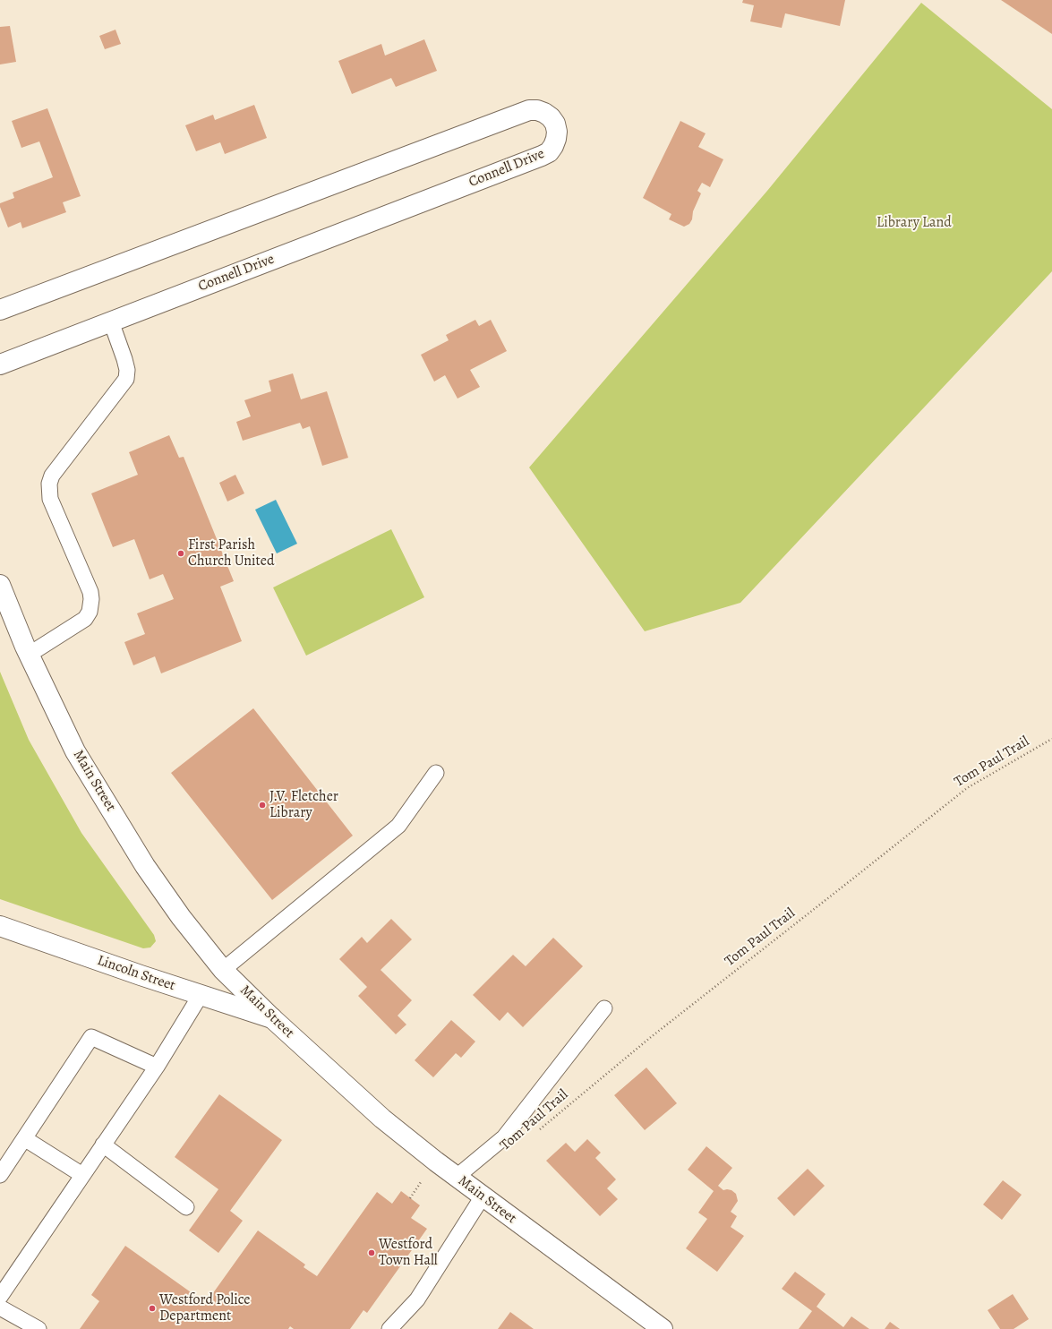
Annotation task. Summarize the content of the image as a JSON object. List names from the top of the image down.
{
  "streets": {
    "street": ["Connell Drive", "Main Street", "Lincoln Street"],
    "path": ["Tom Paul Trail"]
  },
  "crossings": [
    ["Main Street", "Lincoln Street"]
  ],
  "parks": ["Library Land"],
  "places": [
    "First Parish Church United",
    "J.V. Fletcher Library",
    "Westford Town Hall",
    "Westford Police Department"
  ]
}
